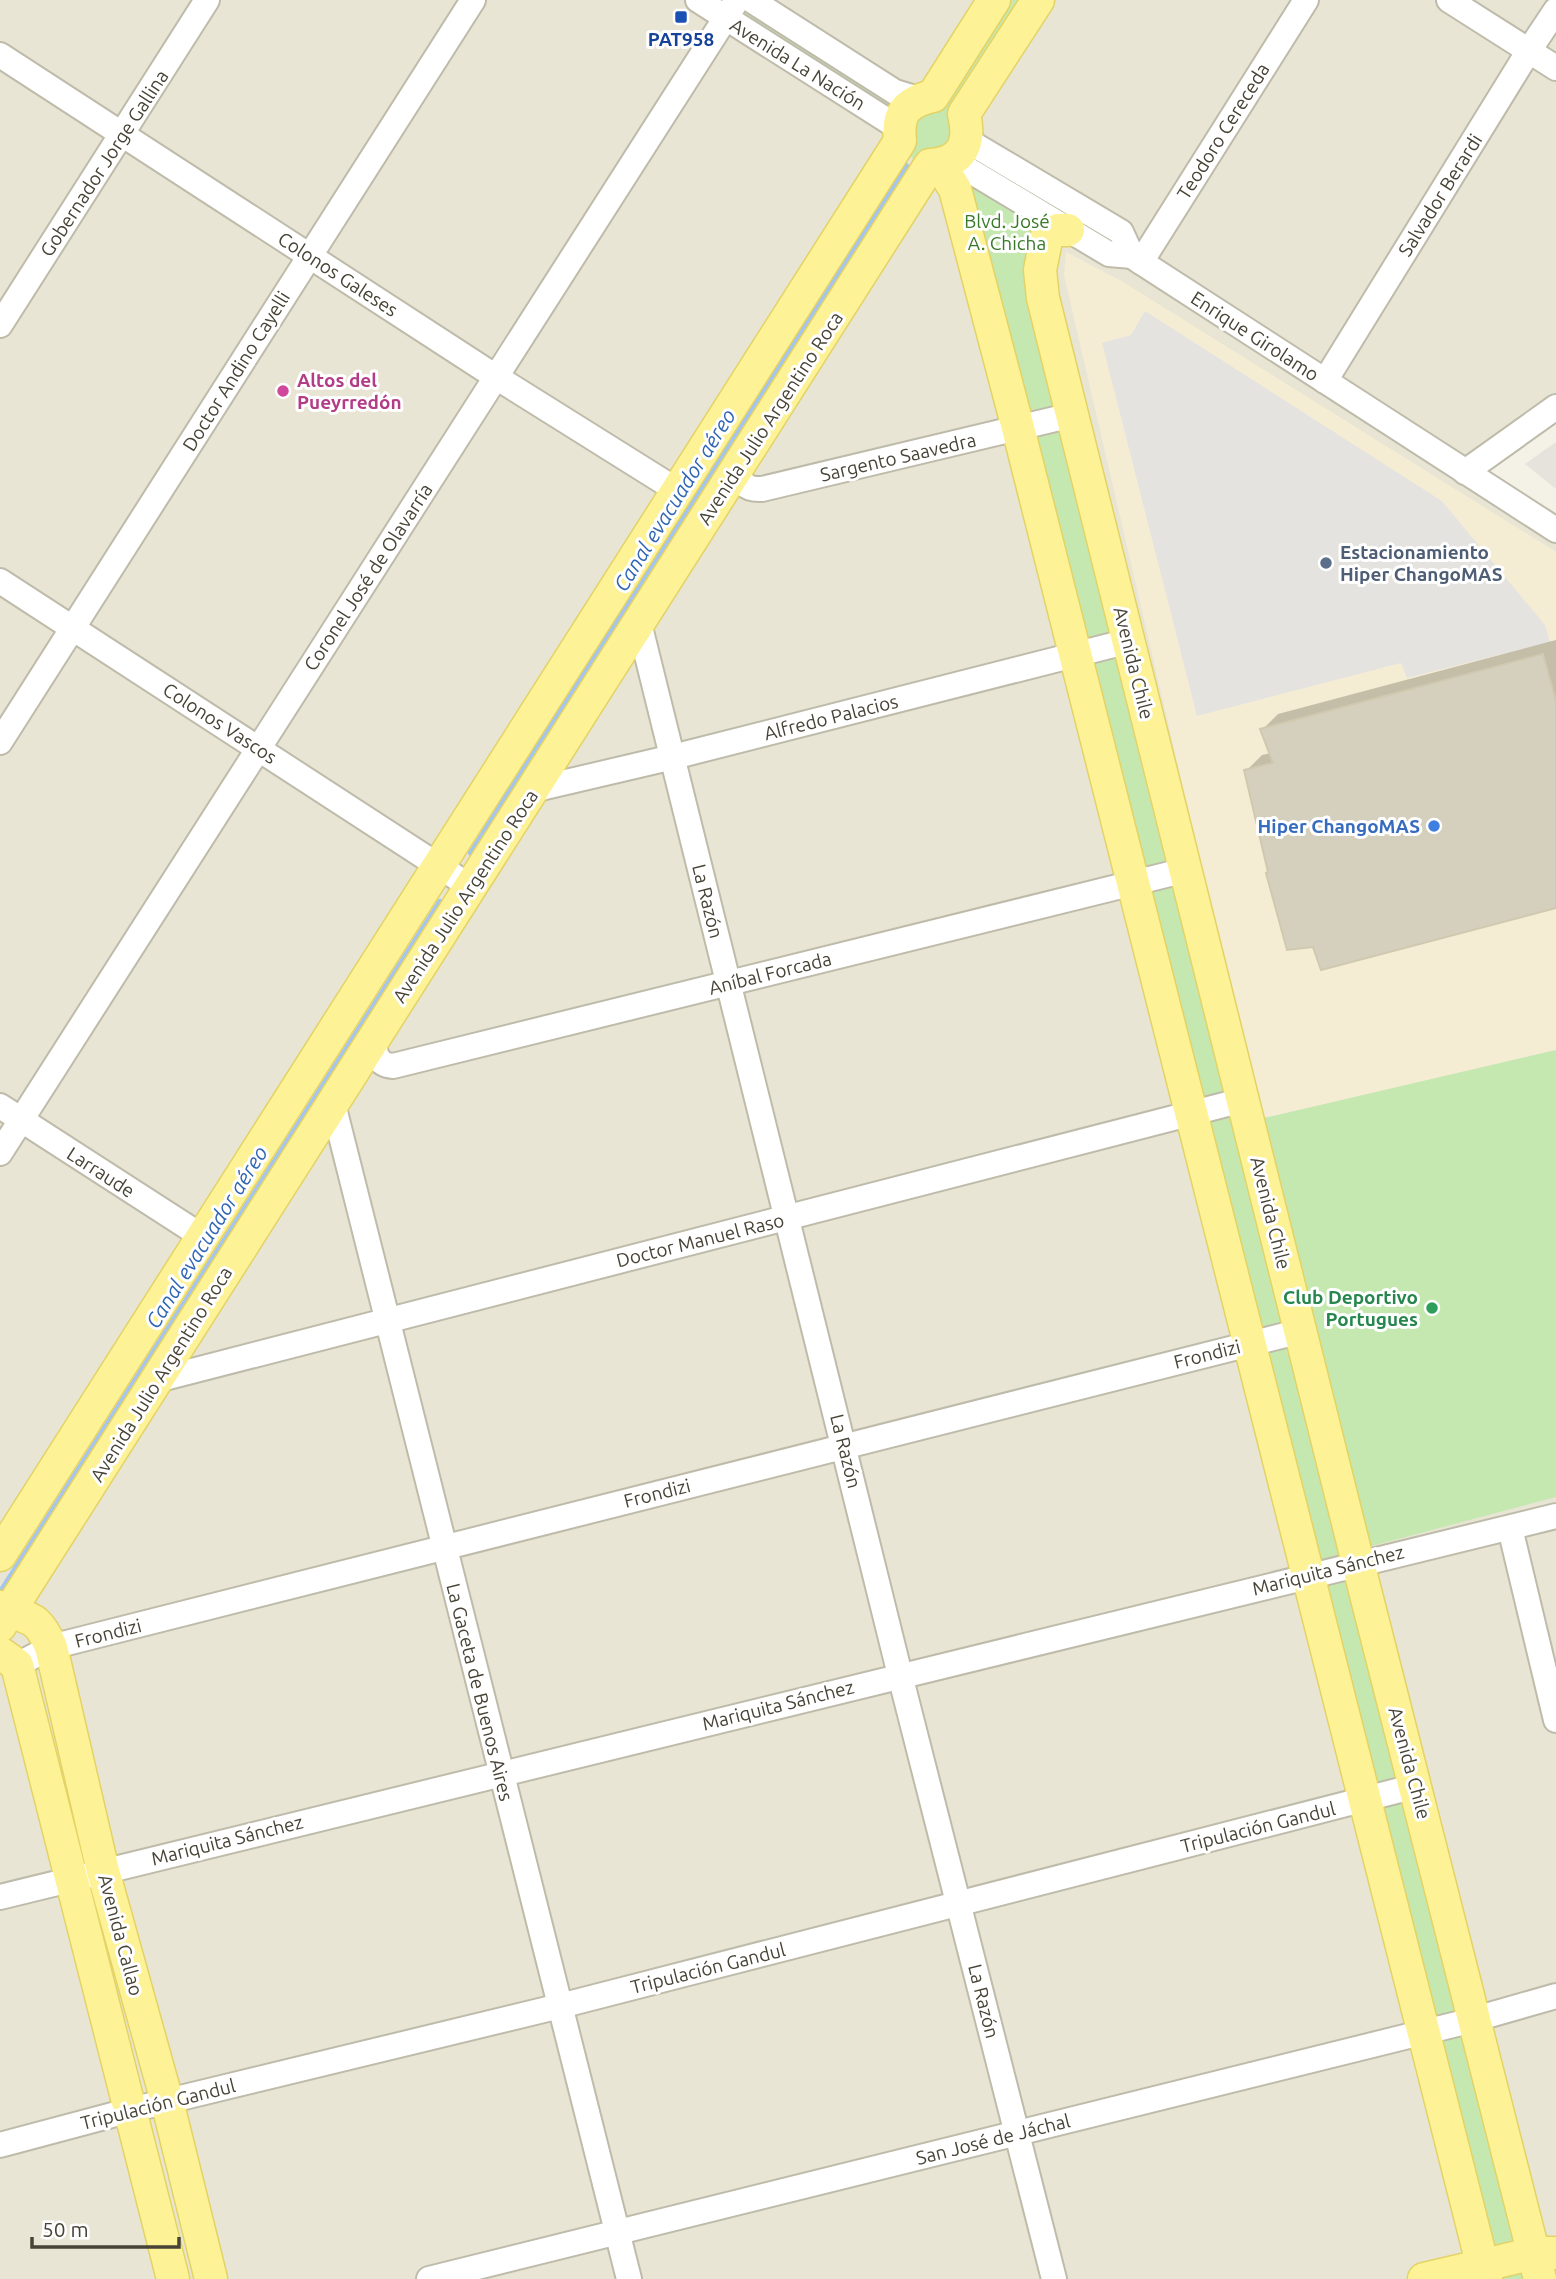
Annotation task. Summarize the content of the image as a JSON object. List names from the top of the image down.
{
  "streets": {
    "main road": ["Avenida Julio Argentino Roca", "Avenida Chile", "Avenida Callao"],
    "street": [
      "Avenida La Nación",
      "Teodoro Cereceda",
      "Gobernador Jorge Gallina",
      "Salvador Berardi",
      "Colonos Galeses",
      "Enrique Girolamo",
      "Doctor Andino Cayelli",
      "Sargento Saavedra",
      "Coronel José de Olavarría",
      "Alfredo Palacios",
      "Colonos Vascos",
      "La Razón",
      "Aníbal Forcada",
      "Larraude",
      "Doctor Manuel Raso",
      "Frondizi",
      "Mariquita Sánchez",
      "La Gaceta de Buenos Aires",
      "Tripulación Gandul",
      "San José de Jáchal"
    ]
  },
  "crossings": [
    ["Avenida La Nación", "Enrique Girolamo"],
    ["Avenida La Nación", "Avenida Julio Argentino Roca"],
    ["Avenida La Nación", "Coronel José de Olavarría"],
    ["Teodoro Cereceda", "Enrique Girolamo"],
    ["Gobernador Jorge Gallina", "Colonos Galeses"],
    ["Salvador Berardi", "Enrique Girolamo"],
    ["Colonos Galeses", "Doctor Andino Cayelli"],
    ["Colonos Galeses", "Avenida Julio Argentino Roca"],
    ["Colonos Galeses", "Coronel José de Olavarría"],
    ["Enrique Girolamo", "Avenida Julio Argentino Roca"],
    ["Doctor Andino Cayelli", "Colonos Vascos"],
    ["Avenida Julio Argentino Roca", "Sargento Saavedra"],
    ["Avenida Julio Argentino Roca", "Alfredo Palacios"],
    ["Avenida Julio Argentino Roca", "Colonos Vascos"],
    ["Avenida Julio Argentino Roca", "La Razón"],
    ["Avenida Julio Argentino Roca", "Aníbal Forcada"],
    ["Avenida Julio Argentino Roca", "Larraude"],
    ["Avenida Julio Argentino Roca", "Doctor Manuel Raso"],
    ["Avenida Julio Argentino Roca", "La Gaceta de Buenos Aires"],
    ["Avenida Julio Argentino Roca", "Avenida Callao"],
    ["Sargento Saavedra", "Avenida Chile"],
    ["Coronel José de Olavarría", "Colonos Vascos"],
    ["Coronel José de Olavarría", "Larraude"],
    ["Avenida Chile", "Alfredo Palacios"],
    ["Avenida Chile", "Aníbal Forcada"],
    ["Avenida Chile", "Doctor Manuel Raso"],
    ["Avenida Chile", "Frondizi"],
    ["Avenida Chile", "Mariquita Sánchez"],
    ["Avenida Chile", "Tripulación Gandul"],
    ["Avenida Chile", "San José de Jáchal"],
    ["Alfredo Palacios", "La Razón"],
    ["La Razón", "Aníbal Forcada"],
    ["La Razón", "Doctor Manuel Raso"],
    ["La Razón", "Frondizi"],
    ["La Razón", "Mariquita Sánchez"],
    ["La Razón", "Tripulación Gandul"],
    ["La Razón", "San José de Jáchal"],
    ["Doctor Manuel Raso", "La Gaceta de Buenos Aires"],
    ["Frondizi", "La Gaceta de Buenos Aires"],
    ["Frondizi", "Avenida Callao"],
    ["Mariquita Sánchez", "La Gaceta de Buenos Aires"],
    ["Mariquita Sánchez", "Avenida Callao"],
    ["La Gaceta de Buenos Aires", "Tripulación Gandul"],
    ["La Gaceta de Buenos Aires", "San José de Jáchal"],
    ["Tripulación Gandul", "Avenida Callao"]
  ],
  "water": ["Canal evacuador aéreo"],
  "parks": ["Blvd. José A. Chicha"],
  "places": {
    "transit": ["PAT958"],
    "other": [
      "Altos del Pueyrredón",
      "Estacionamiento Hiper ChangoMAS",
      "Hiper ChangoMAS",
      "Club Deportivo Portugues"
    ]
  },
  "scale_bar": "50 m"
}
